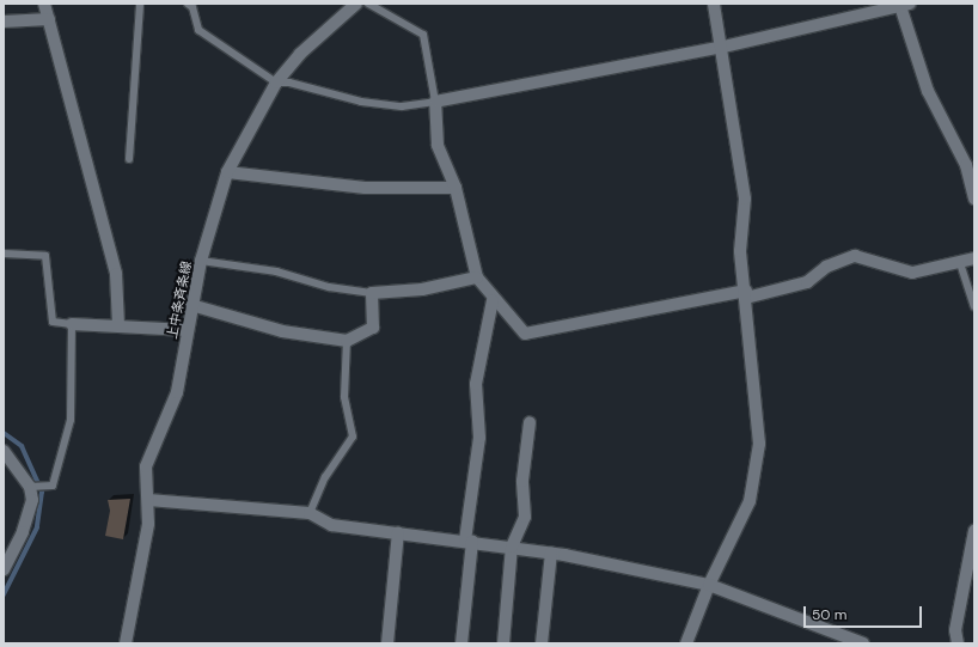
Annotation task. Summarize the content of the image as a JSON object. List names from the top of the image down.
{
  "streets": {
    "street": ["上中条斉条線"]
  },
  "scale_bar": "50 m"
}
